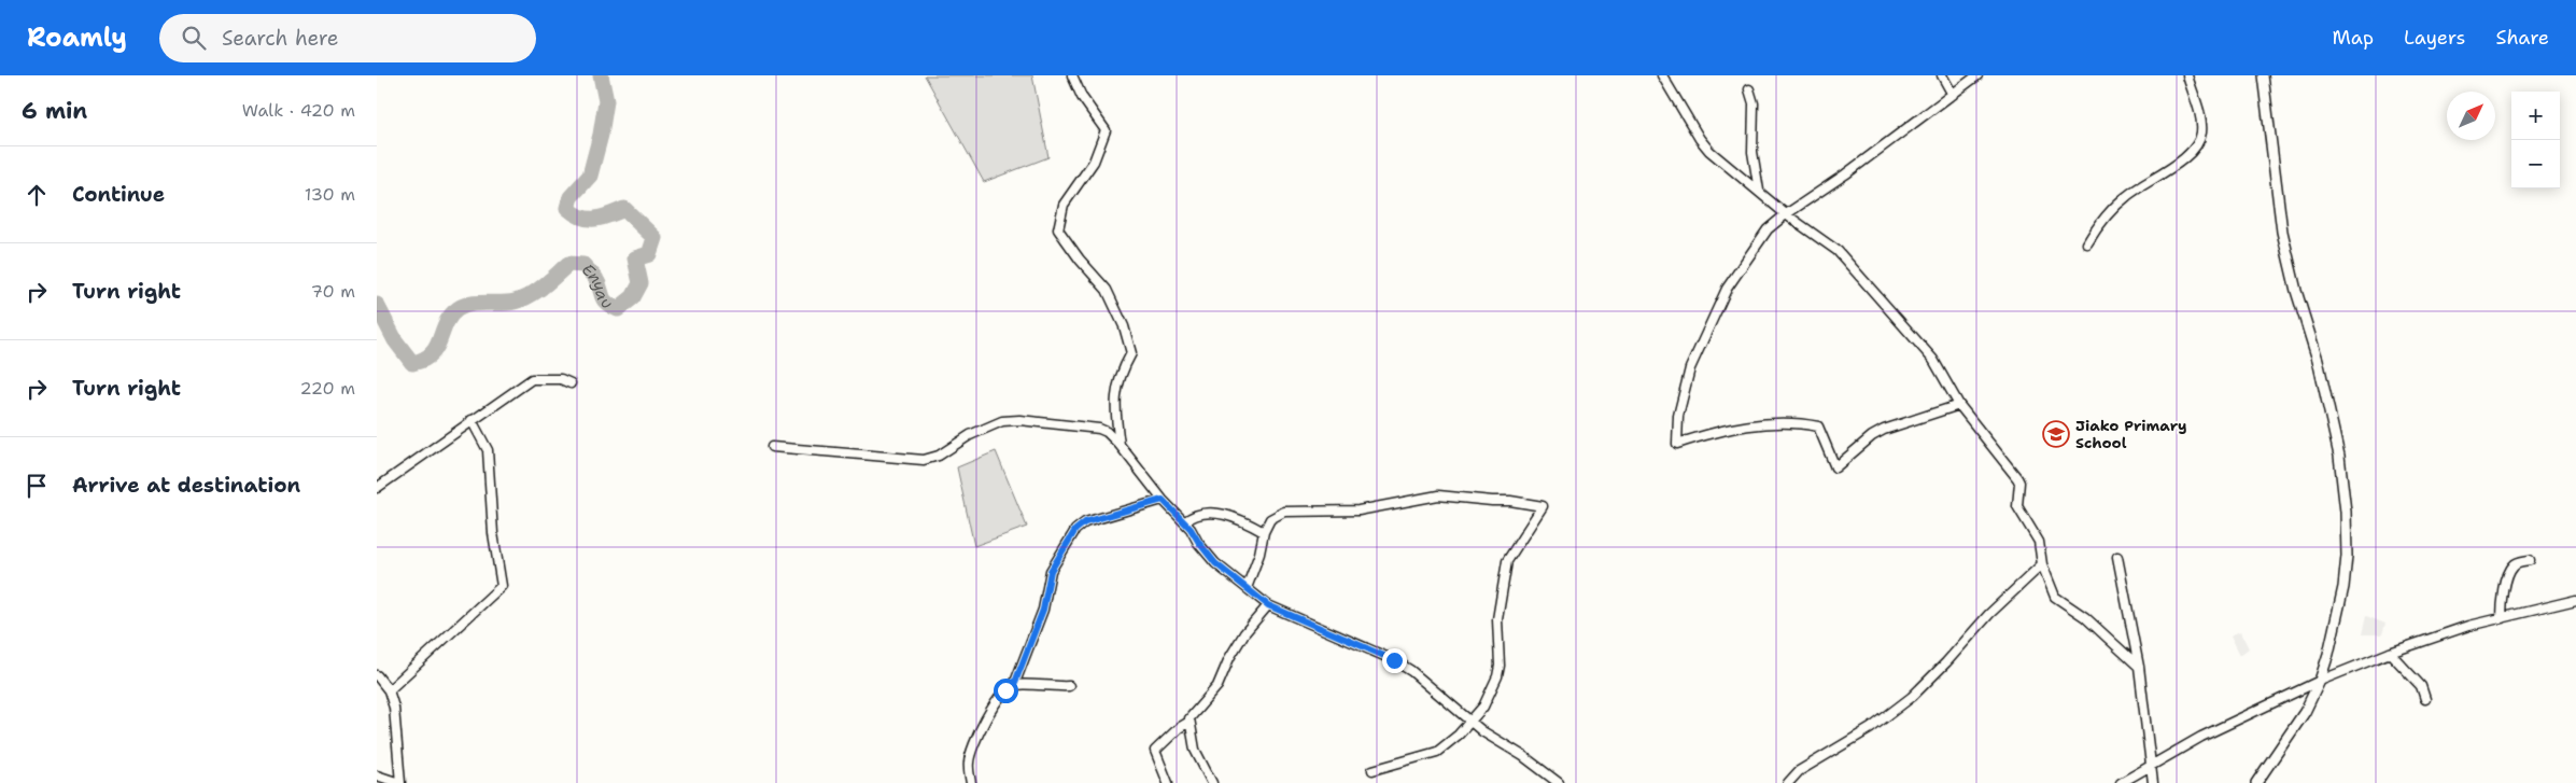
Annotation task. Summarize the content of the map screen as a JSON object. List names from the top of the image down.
{
  "water": ["Enyau"],
  "places": {
    "school or university": ["Jiako Primary School"]
  },
  "north": "top right",
  "page": {
    "header": "Roamly",
    "search": "Search here",
    "nav": ["Map", "Layers", "Share"],
    "heading": ["6 min", "Walk · 420 m"],
    "map_buttons": ["+", "−"],
    "list": [
      ["Continue", "130 m"],
      ["Turn right", "70 m"],
      ["Turn right", "220 m"],
      "Arrive at destination"
    ]
  }
}
